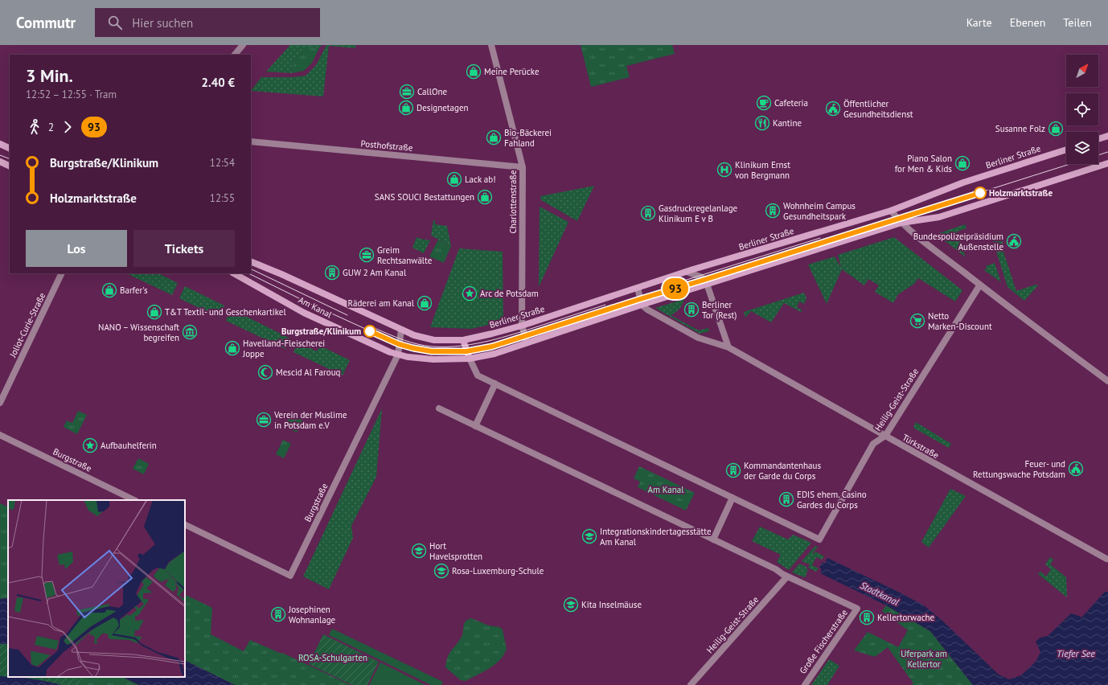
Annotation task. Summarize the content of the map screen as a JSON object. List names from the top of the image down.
{
  "streets": {
    "street": [
      "Posthofstraße",
      "Berliner Straße",
      "Charlottenstraße",
      "Am Kanal",
      "Joliot-Curie-Straße",
      "Heilig-Geist-Straße",
      "Türkstraße",
      "Burgstraße",
      "Große Fischerstraße"
    ]
  },
  "crossings": [
    ["Posthofstraße", "Charlottenstraße"],
    ["Berliner Straße", "Charlottenstraße"],
    ["Berliner Straße", "Am Kanal"],
    ["Am Kanal", "Burgstraße"],
    ["Heilig-Geist-Straße", "Türkstraße"],
    ["Heilig-Geist-Straße", "Große Fischerstraße"]
  ],
  "water": ["Stadtkanal", "Tiefer See"],
  "parks": ["Am Kanal", "Uferpark am Kellertor", "ROSA-Schulgarten"],
  "places": {
    "shop": [
      "Meine Perücke",
      "Designetagen",
      "Susanne Folz",
      "Bio-Bäckerei Fahland",
      "Piano Salon for Men & Kids",
      "Lack ab!",
      "SANS SOUCI Bestattungen",
      "Barfer's",
      "Räderei am Kanal",
      "T&T Textil- und Geschenkartikel",
      "Havelland-Fleischerei Joppe"
    ],
    "office": ["CallOne", "Greim Rechtsanwälte", "Verein der Muslime in Potsdam e.V"],
    "cafe": ["Cafeteria"],
    "public building": ["Öffentlicher Gesundheitsdienst", "Bundespolizeipräsidium Außenstelle", "Feuer- und Rettungswache Potsdam"],
    "restaurant": ["Kantine"],
    "hospital": ["Klinikum Ernst von Bergmann"],
    "other": ["Holzmarktstraße", "Burgstraße/Klinikum"],
    "building": [
      "Wohnheim Campus Gesundheitspark",
      "Gasdruckregelanlage Klinikum E v B",
      "GUW 2 Am Kanal",
      "Berliner Tor (Rest)",
      "Kommandantenhaus der Garde du Corps",
      "EDIS ehem. Casino Gardes du Corps",
      "Josephinen Wohnanlage",
      "Kellertorwache"
    ],
    "place": ["Arc de Potsdam", "Aufbauhelferin"],
    "supermarket": ["Netto Marken-Discount"],
    "museum": ["NANO – Wissenschaft begreifen"],
    "mosque": ["Mescid Al Farouq"],
    "school or university": [
      "Integrationskindertagesstätte Am Kanal",
      "Hort Havelsprotten",
      "Rosa-Luxemburg-Schule",
      "Kita Inselmäuse"
    ]
  },
  "lines": ["tram line 93"],
  "north": "top right",
  "page": {
    "header": "Commutr",
    "search": "Hier suchen",
    "nav": ["Karte", "Ebenen", "Teilen"],
    "on_map": "93",
    "heading": ["3 Min.", "12:52 – 12:55 · Tram", "2.40 €"],
    "legs": ["2", "93"],
    "list": [
      {
        "name": "Burgstraße/Klinikum",
        "value": "12:54"
      },
      {
        "name": "Holzmarktstraße",
        "value": "12:55"
      }
    ],
    "buttons": ["Los", "Tickets"]
  }
}
